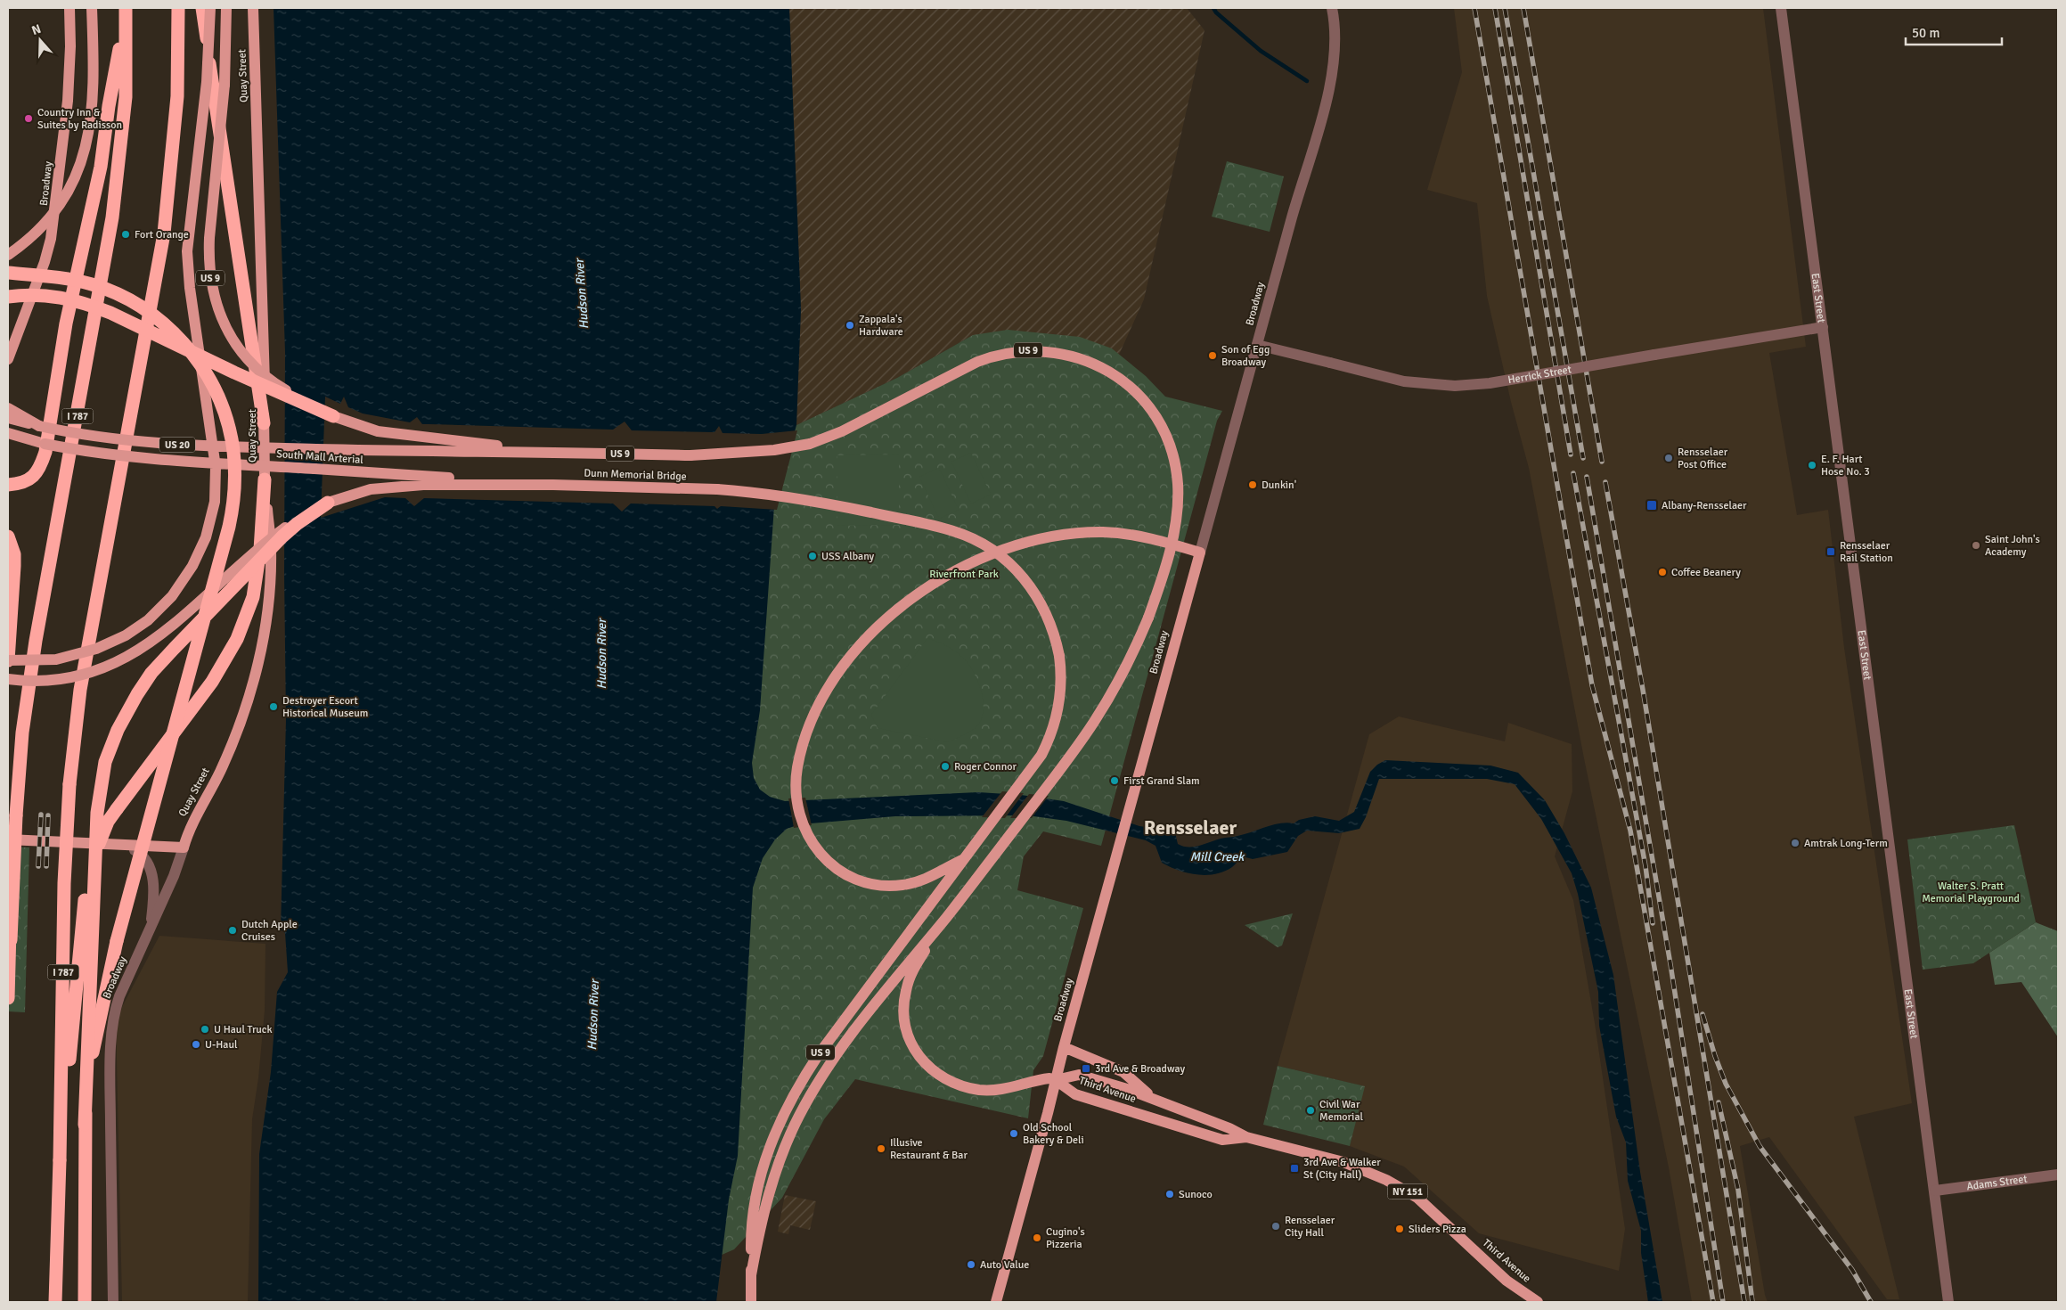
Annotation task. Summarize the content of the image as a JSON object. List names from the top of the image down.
{
  "streets": {
    "highway": ["I 787"],
    "main road": [
      "Quay Street",
      "Broadway",
      "US 9",
      "US 20",
      "South Mall Arterial",
      "Dunn Memorial Bridge",
      "Third Avenue",
      "NY 151"
    ],
    "street": ["East Street", "Herrick Street", "Adams Street"]
  },
  "crossings": [
    ["Quay Street", "Broadway"],
    ["Broadway", "Herrick Street"],
    ["Broadway", "Third Avenue"],
    ["US 9", "South Mall Arterial"],
    ["US 9", "Dunn Memorial Bridge"],
    ["East Street", "Herrick Street"],
    ["East Street", "Adams Street"],
    ["US 20", "South Mall Arterial"],
    ["South Mall Arterial", "Dunn Memorial Bridge"]
  ],
  "districts": ["Rensselaer"],
  "water": ["Hudson River", "Mill Creek"],
  "parks": ["Riverfront Park", "Walter S. Pratt Memorial Playground"],
  "places": {
    "other": [
      "Country Inn & Suites by Radisson",
      "Fort Orange",
      "Zappala's Hardware",
      "Son of Egg Broadway",
      "Rensselaer Post Office",
      "E. F. Hart Hose No. 3",
      "Dunkin'",
      "Saint John's Academy",
      "USS Albany",
      "Coffee Beanery",
      "Destroyer Escort Historical Museum",
      "Roger Connor",
      "First Grand Slam",
      "Amtrak Long-Term",
      "Dutch Apple Cruises",
      "U Haul Truck",
      "U-Haul",
      "Civil War Memorial",
      "Old School Bakery & Deli",
      "Illusive Restaurant & Bar",
      "Sunoco",
      "Rensselaer City Hall",
      "Sliders Pizza",
      "Cugino's Pizzeria",
      "Auto Value"
    ],
    "transit": [
      "Albany-Rensselaer",
      "Rensselaer Rail Station",
      "3rd Ave & Broadway",
      "3rd Ave & Walker St (City Hall)"
    ]
  },
  "scale_bar": "50 m",
  "north": "top"
}
